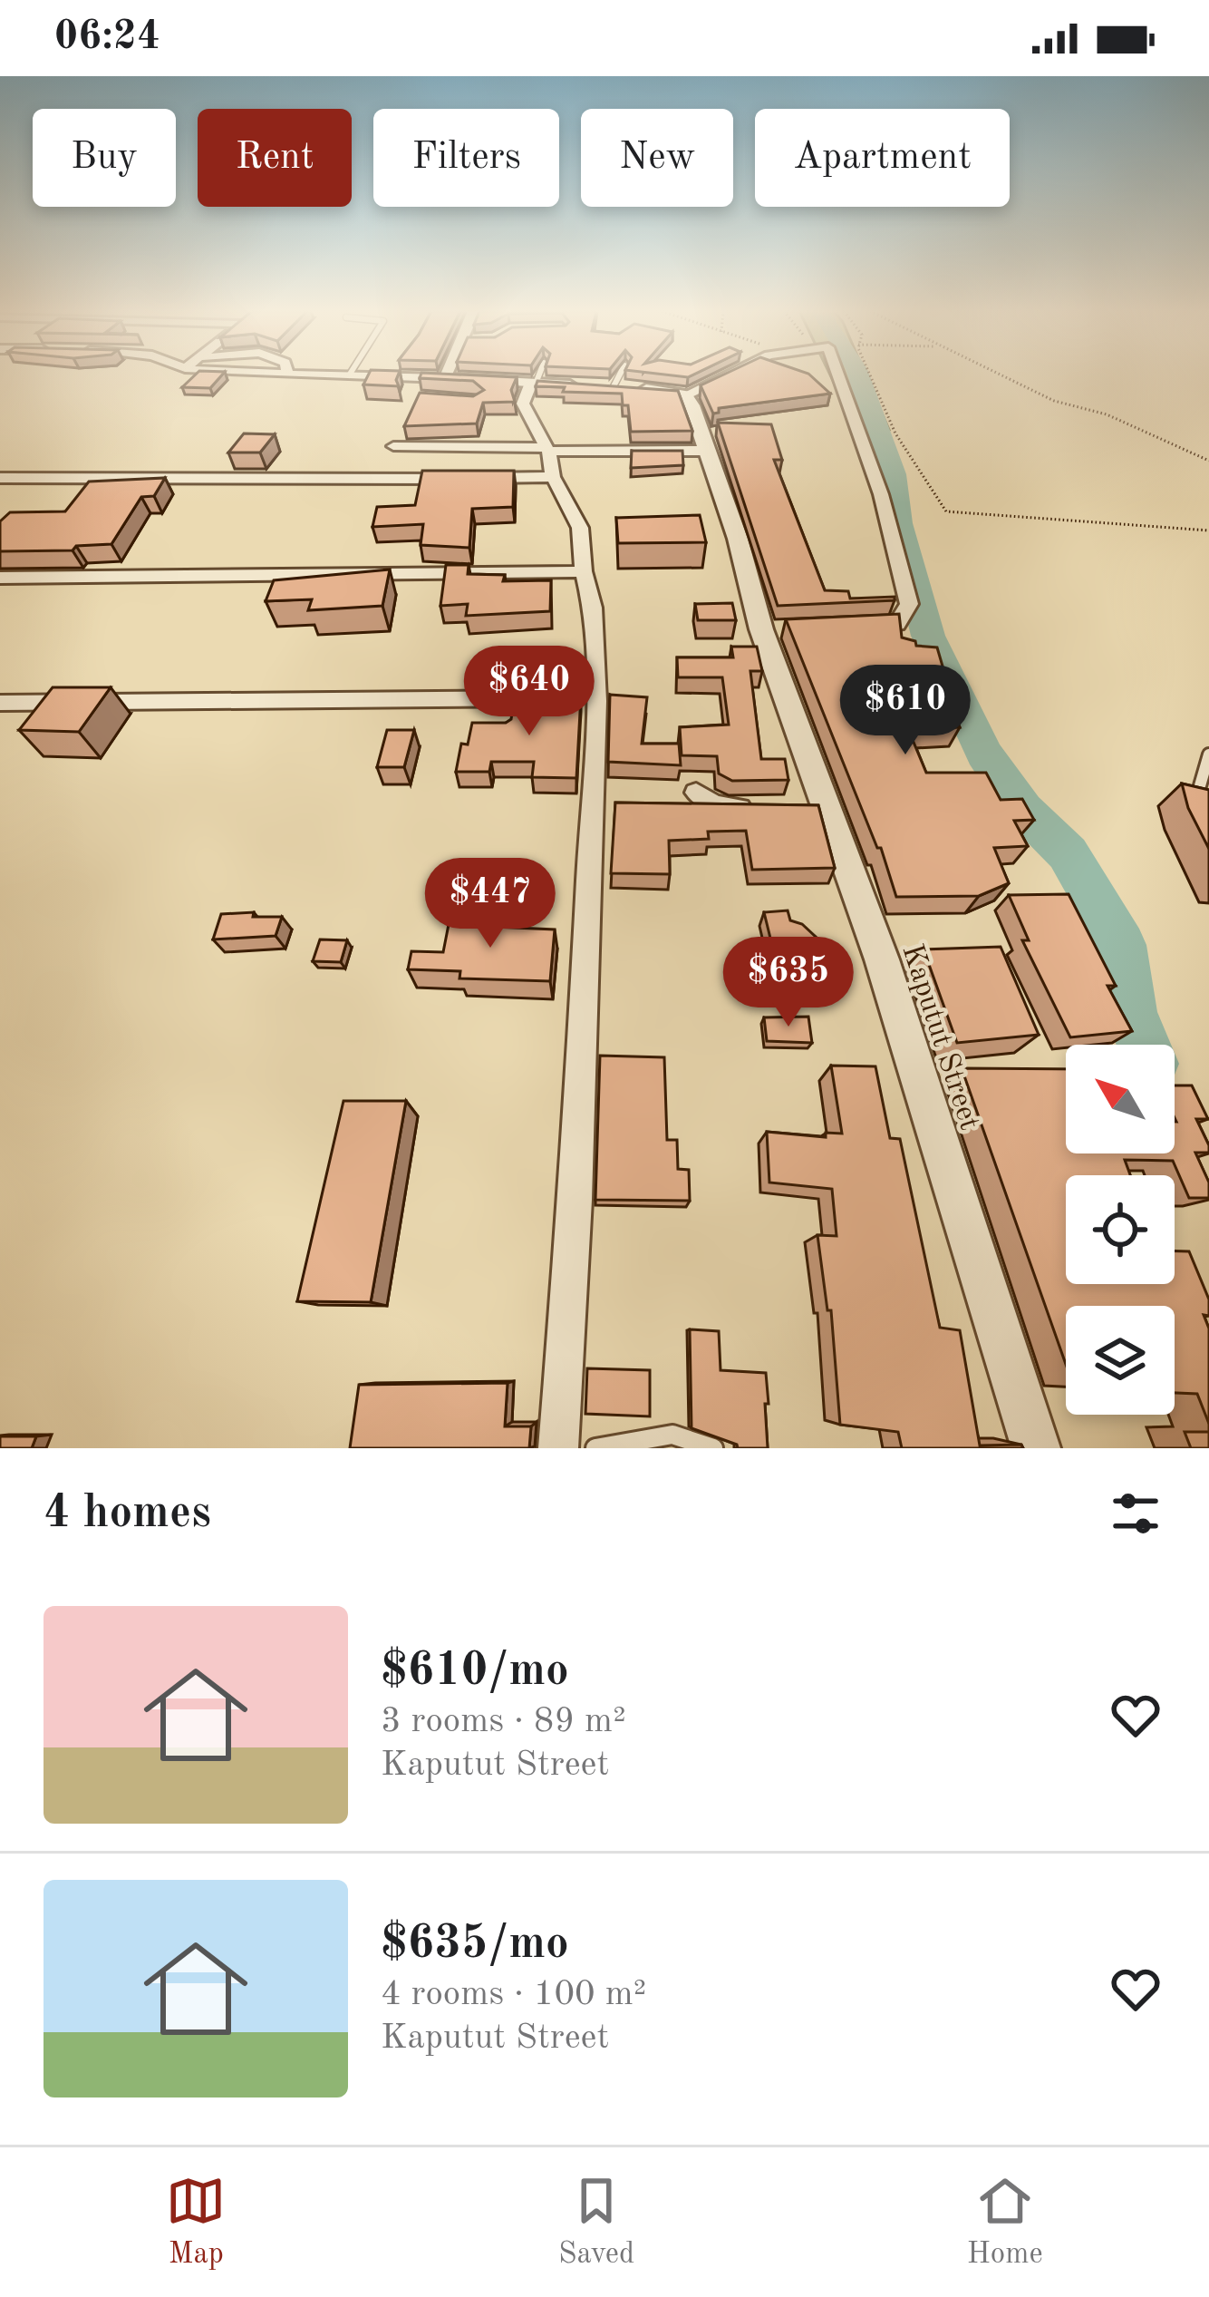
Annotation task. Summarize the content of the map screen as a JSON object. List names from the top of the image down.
{
  "streets": {
    "street": ["Kaputut Street"]
  },
  "north": "top left",
  "page": {
    "status": "06:24",
    "chip": [
      "Buy",
      "Rent",
      "Filters",
      "New",
      "Apartment"
    ],
    "price": [
      "$640",
      "$610",
      "$447",
      "$635"
    ],
    "heading": "4 homes",
    "list": [
      {
        "name": "$610/mo",
        "note": "3 rooms · 89 m² · Kaputut Street"
      },
      {
        "name": "$635/mo",
        "note": "4 rooms · 100 m² · Kaputut Street"
      }
    ],
    "tabs": ["Map", "Saved", "Home"]
  }
}
